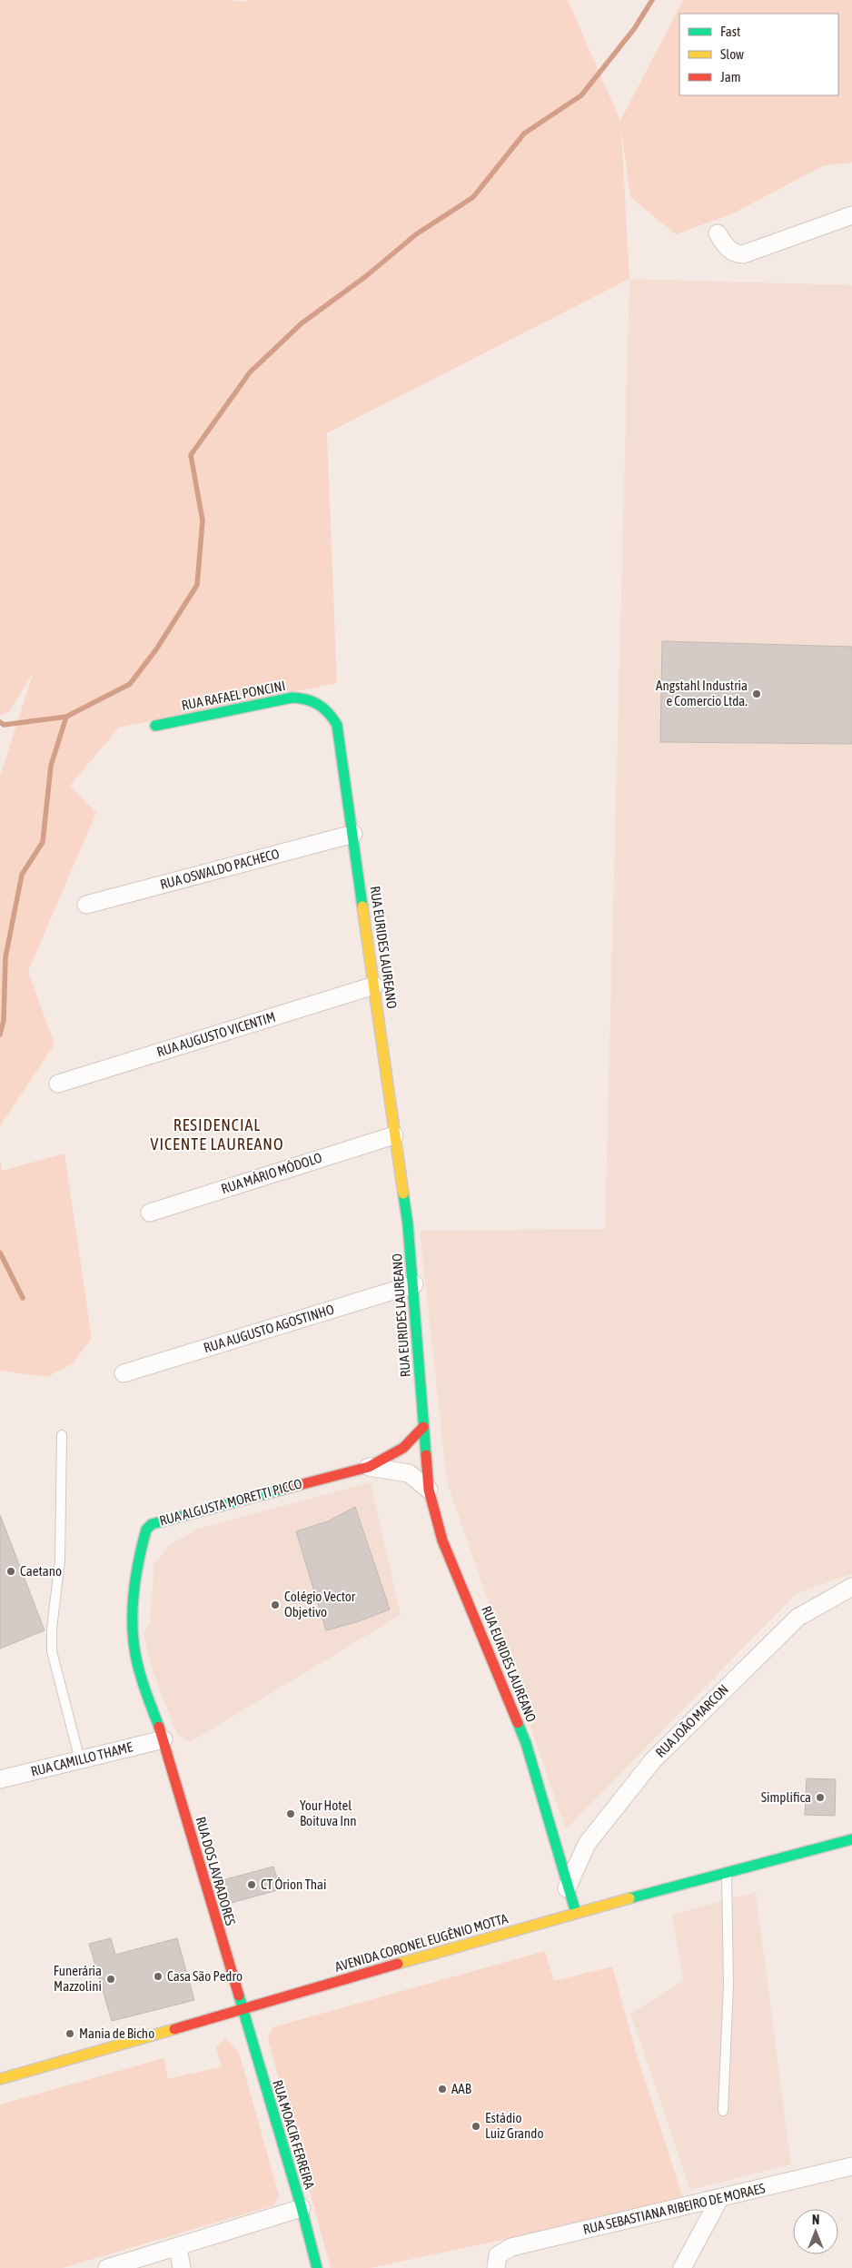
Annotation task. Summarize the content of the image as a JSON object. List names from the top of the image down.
{
  "streets": {
    "street": [
      "RUA RAFAEL PONCINI",
      "RUA OSWALDO PACHECO",
      "RUA EURIDES LAUREANO",
      "RUA AUGUSTO VICENTIM",
      "RUA MÁRIO MÓDOLO",
      "RUA AUGUSTO AGOSTINHO",
      "RUA ALGUSTA MORETTI PICCO",
      "RUA JOÃO MARCON",
      "RUA CAMILLO THAME",
      "RUA DOS LAVRADORES",
      "AVENIDA CORONEL EUGÊNIO MOTTA",
      "RUA MOACIR FERREIRA",
      "RUA SEBASTIANA RIBEIRO DE MORAES"
    ]
  },
  "crossings": [
    ["RUA RAFAEL PONCINI", "RUA EURIDES LAUREANO"],
    ["RUA OSWALDO PACHECO", "RUA EURIDES LAUREANO"],
    ["RUA EURIDES LAUREANO", "RUA AUGUSTO VICENTIM"],
    ["RUA EURIDES LAUREANO", "RUA MÁRIO MÓDOLO"],
    ["RUA EURIDES LAUREANO", "RUA AUGUSTO AGOSTINHO"],
    ["RUA EURIDES LAUREANO", "RUA ALGUSTA MORETTI PICCO"],
    ["RUA EURIDES LAUREANO", "RUA JOÃO MARCON"],
    ["RUA EURIDES LAUREANO", "AVENIDA CORONEL EUGÊNIO MOTTA"],
    ["RUA ALGUSTA MORETTI PICCO", "RUA CAMILLO THAME"],
    ["RUA ALGUSTA MORETTI PICCO", "RUA DOS LAVRADORES"],
    ["RUA CAMILLO THAME", "RUA DOS LAVRADORES"],
    ["RUA DOS LAVRADORES", "AVENIDA CORONEL EUGÊNIO MOTTA"],
    ["RUA DOS LAVRADORES", "RUA MOACIR FERREIRA"],
    ["AVENIDA CORONEL EUGÊNIO MOTTA", "RUA MOACIR FERREIRA"]
  ],
  "districts": ["RESIDENCIAL VICENTE LAUREANO"],
  "places": [
    "Angstahl Industria e Comercio Ltda.",
    "Caetano",
    "Colégio Vector Objetivo",
    "Simplifica",
    "Your Hotel Boituva Inn",
    "CT Órion Thai",
    "Casa São Pedro",
    "Funerária Mazzolini",
    "Mania de Bicho",
    "AAB",
    "Estádio Luiz Grando"
  ],
  "legend": ["Fast", "Slow", "Jam"],
  "north": "top"
}
